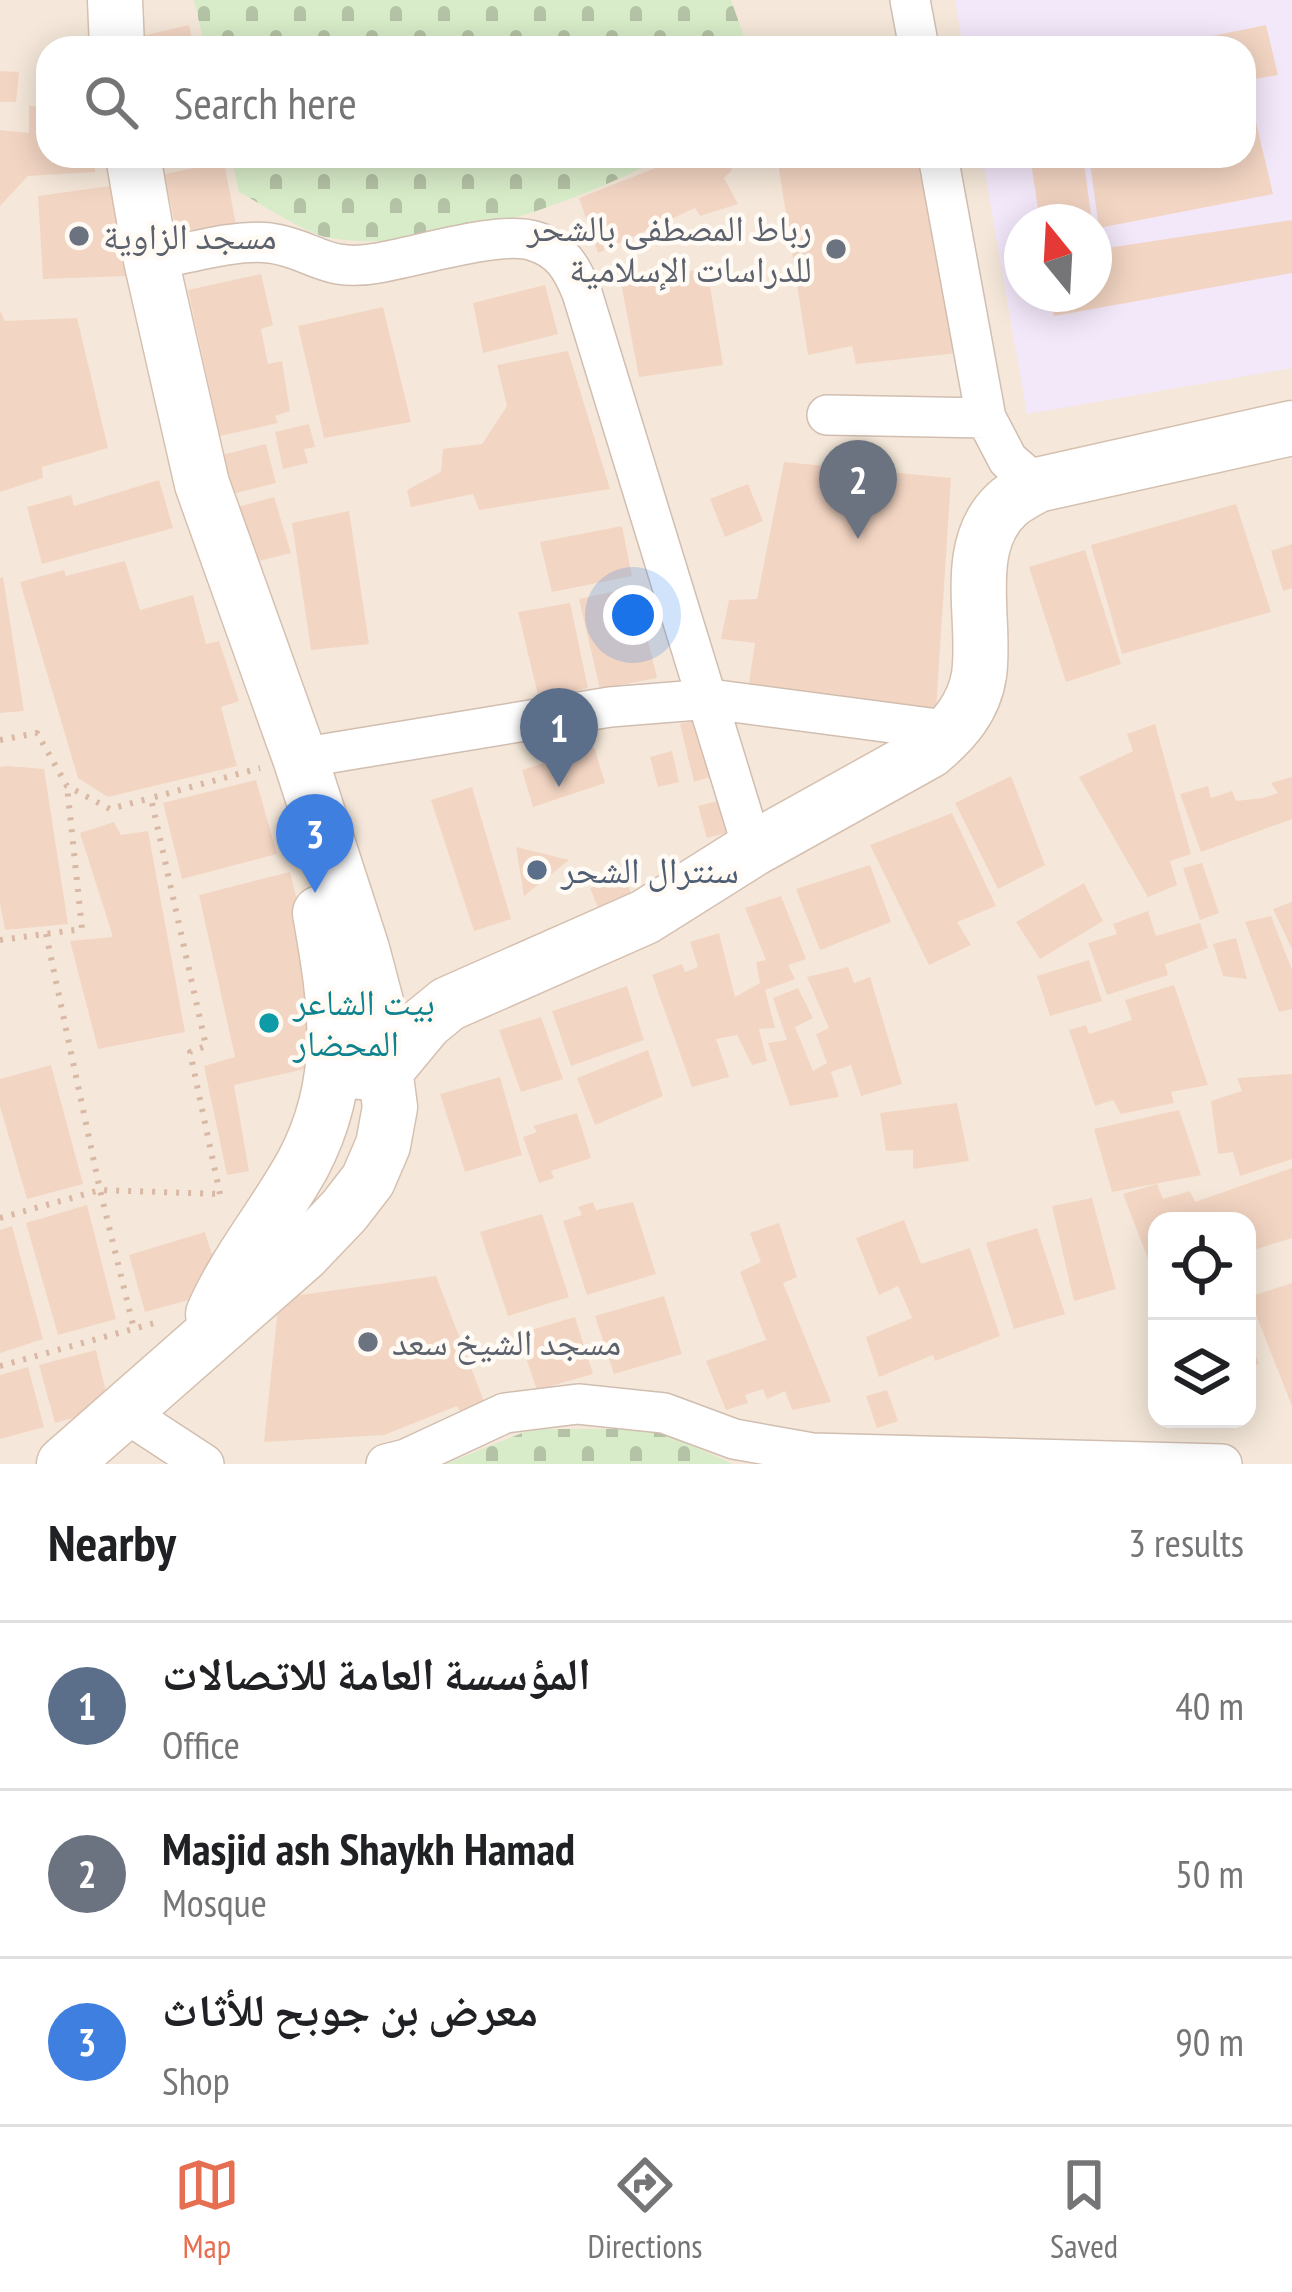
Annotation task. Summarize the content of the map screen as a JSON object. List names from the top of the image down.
{
  "places": [
    "مسجد الزاوية",
    "رباط المصطفى بالشحر للدراسات الإسلامية",
    "سنترال الشحر",
    "بيت الشاعر المحضار",
    "مسجد الشيخ سعد"
  ],
  "north": "top",
  "page": {
    "search": "Search here",
    "pins": ["2", "1", "3"],
    "heading": ["Nearby", "3 results"],
    "list": [
      {
        "mark": "1",
        "name": "المؤسسة العامة للاتصالات",
        "note": "Office",
        "value": "40 m"
      },
      {
        "mark": "2",
        "name": "Masjid ash Shaykh Hamad",
        "note": "Mosque",
        "value": "50 m"
      },
      {
        "mark": "3",
        "name": "معرض بن جوبح للأثاث",
        "note": "Shop",
        "value": "90 m"
      }
    ],
    "nav": ["Map", "Directions", "Saved"]
  }
}
